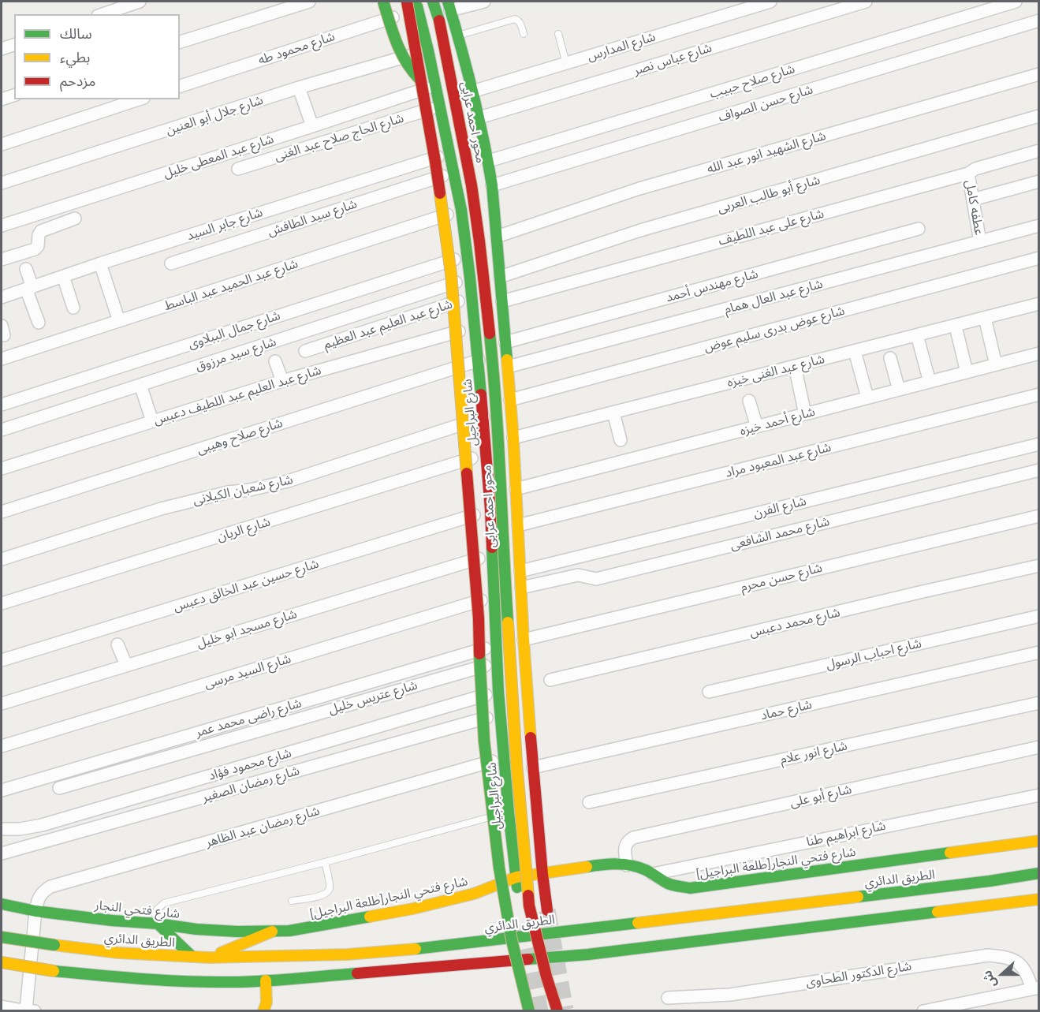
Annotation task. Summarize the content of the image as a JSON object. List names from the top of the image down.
{
  "streets": {
    "main road": [
      "محور احمد عرابى",
      "شارع البراجيل",
      "شارع فتحي النجار[طلعة البراجيل]",
      "الطريق الدائري",
      "شارع فتحي النجار"
    ],
    "street": [
      "شارع المدارس",
      "شارع محمود طه",
      "شارع عباس نصر",
      "شارع صلاح حبيب",
      "شارع حسن الصواف",
      "شارع جلال أبو العنين",
      "شارع الحاج صلاح عبد الغنى",
      "شارع الشهيد انور عبد الله",
      "شارع عبد المعطى خليل",
      "شارع أبو طالب العربى",
      "عطفه كامل",
      "شارع سيد الطافش",
      "شارع جابر السيد",
      "شارع على عبد اللطيف",
      "شارع عبد الحميد عبد الباسط",
      "شارع مهندس أحمد",
      "شارع عبد العال همام",
      "شارع عبد العليم عبد العظيم",
      "شارع عوض بدرى سليم عوض",
      "شارع جمال الببلاوى",
      "شارع سيد مرزوق",
      "شارع عبد الغنى خيزه",
      "شارع عبد العليم عبد اللطيف دعبس",
      "شارع أحمد خيزه",
      "شارع صلاح وهيبى",
      "شارع عبد المعبود مراد",
      "شارع شعبان الكيلانى",
      "شارع الفرن",
      "شارع الريان",
      "شارع محمد الشافعى",
      "شارع حسن محرم",
      "شارع حسين عبد الخالق دعبس",
      "شارع محمد دعبس",
      "شارع مسجد ابو خليل",
      "شارع احباب الرسول",
      "شارع السيد مرسى",
      "شارع عتريس خليل",
      "شارع حماد",
      "شارع راضى محمد عمر",
      "شارع انور علام",
      "شارع محمود فؤاد",
      "شارع رمضان الصغير",
      "شارع أبو على",
      "شارع رمضان عبد الظاهر",
      "شارع ابراهيم طنا",
      "شارع الدكتور الطحاوى"
    ]
  },
  "crossings": [
    ["شارع محمود طه", "محور احمد عرابى"],
    ["شارع محمود طه", "شارع البراجيل"],
    ["شارع جلال أبو العنين", "شارع البراجيل"],
    ["محور احمد عرابى", "شارع البراجيل"],
    ["شارع الحاج صلاح عبد الغنى", "شارع البراجيل"],
    ["شارع عبد المعطى خليل", "شارع البراجيل"],
    ["شارع أبو طالب العربى", "شارع سيد مرزوق"],
    ["شارع أبو طالب العربى", "شارع البراجيل"],
    ["عطفه كامل", "شارع على عبد اللطيف"],
    ["عطفه كامل", "شارع عبد العال همام"],
    ["شارع سيد الطافش", "شارع البراجيل"],
    ["شارع جابر السيد", "شارع البراجيل"],
    ["شارع عبد الحميد عبد الباسط", "شارع البراجيل"],
    ["شارع عبد العليم عبد العظيم", "شارع البراجيل"],
    ["شارع جمال الببلاوى", "شارع البراجيل"],
    ["شارع سيد مرزوق", "شارع البراجيل"],
    ["شارع عبد العليم عبد اللطيف دعبس", "شارع البراجيل"],
    ["شارع البراجيل", "شارع صلاح وهيبى"],
    ["شارع البراجيل", "شارع شعبان الكيلانى"],
    ["شارع البراجيل", "شارع الريان"],
    ["شارع البراجيل", "شارع حسين عبد الخالق دعبس"],
    ["شارع البراجيل", "شارع مسجد ابو خليل"],
    ["شارع البراجيل", "شارع السيد مرسى"],
    ["شارع البراجيل", "شارع عتريس خليل"],
    ["شارع البراجيل", "شارع راضى محمد عمر"],
    ["شارع البراجيل", "شارع محمود فؤاد"],
    ["شارع البراجيل", "شارع رمضان الصغير"],
    ["شارع البراجيل", "شارع رمضان عبد الظاهر"],
    ["شارع البراجيل", "شارع فتحي النجار[طلعة البراجيل]"],
    ["شارع أبو على", "شارع فتحي النجار[طلعة البراجيل]"],
    ["شارع رمضان عبد الظاهر", "شارع فتحي النجار"],
    ["شارع ابراهيم طنا", "شارع فتحي النجار[طلعة البراجيل]"],
    ["شارع فتحي النجار[طلعة البراجيل]", "شارع فتحي النجار"]
  ],
  "legend": ["سالك", "بطيء", "مزدحم"],
  "north": "left"
}
